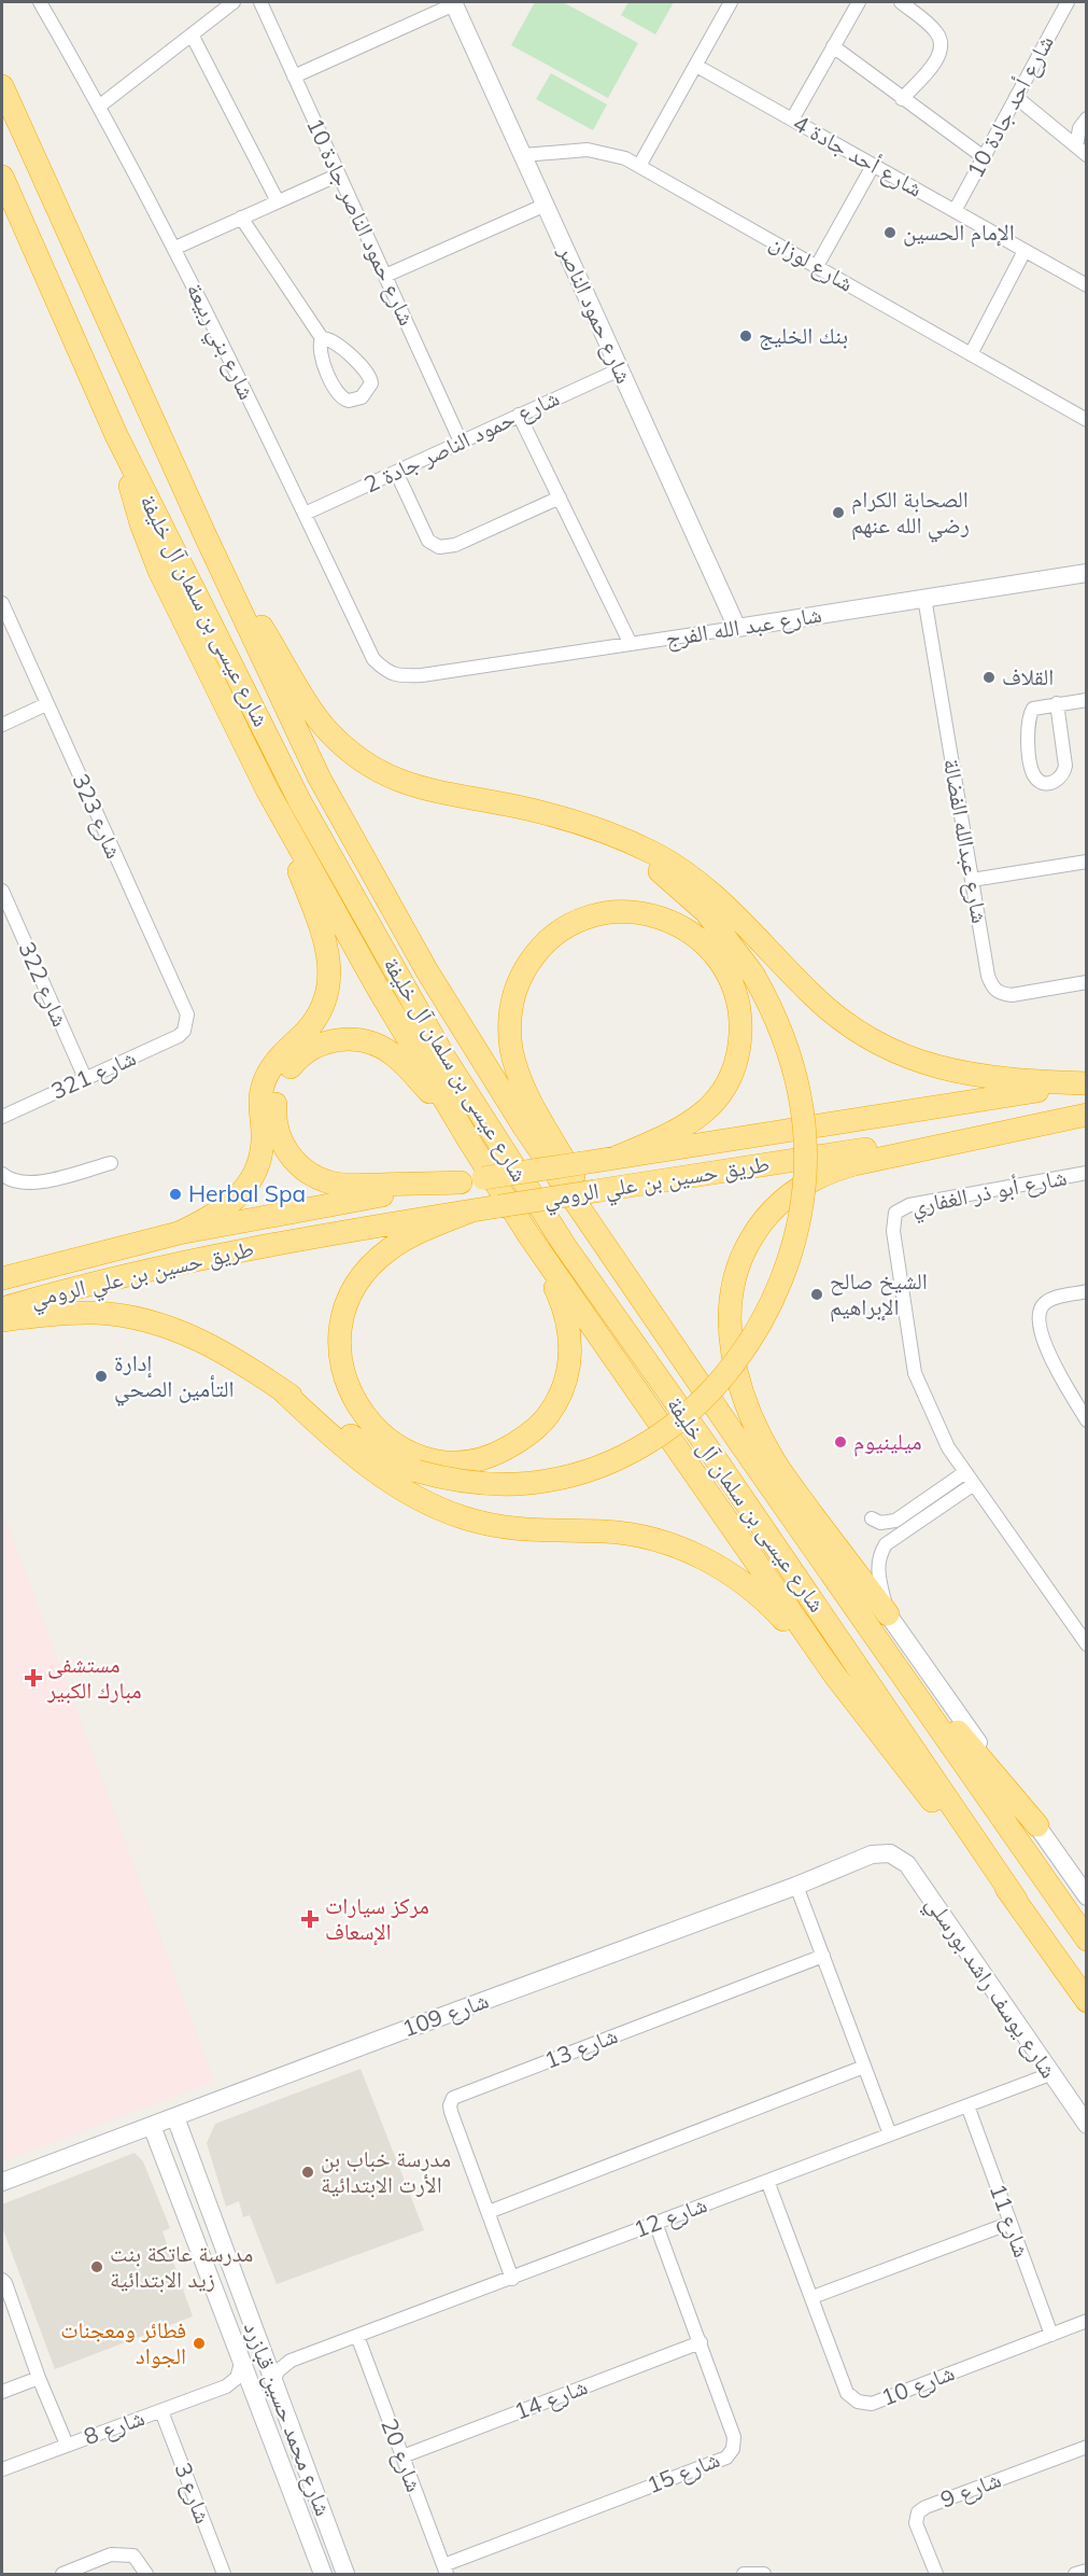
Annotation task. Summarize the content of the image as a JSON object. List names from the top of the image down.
{
  "streets": {
    "highway": ["شارع عيسى بن سلمان آل خليفة", "طريق حسين بن علي الرومي"],
    "street": [
      "شارع أحد جادة 10",
      "شارع أحد جادة 4",
      "شارع حمود الناصر جادة 10",
      "شارع لوزان",
      "شارع حمود الناصر",
      "شارع بني ربيعة",
      "شارع حمود الناصر جادة 2",
      "شارع عبد الله الفرج",
      "شارع 323",
      "شارع عبدالله الفضالة",
      "شارع 322",
      "شارع 321",
      "شارع أبو ذر الغفاري",
      "شارع يوسف راشد بورسلي",
      "شارع 109",
      "شارع 13",
      "شارع 12",
      "شارع 11",
      "شارع 10",
      "شارع 14",
      "شارع محمد حسين قبازرد",
      "شارع 8",
      "شارع 20",
      "شارع 15",
      "شارع 9",
      "شارع 3"
    ]
  },
  "crossings": [
    ["شارع أحد جادة 10", "شارع أحد جادة 4"],
    ["شارع حمود الناصر جادة 10", "شارع حمود الناصر جادة 2"],
    ["شارع لوزان", "شارع حمود الناصر"],
    ["شارع حمود الناصر", "شارع حمود الناصر جادة 2"],
    ["شارع حمود الناصر", "شارع عبد الله الفرج"],
    ["شارع بني ربيعة", "شارع حمود الناصر جادة 2"],
    ["شارع بني ربيعة", "شارع عبد الله الفرج"],
    ["شارع عبد الله الفرج", "شارع عبدالله الفضالة"],
    ["شارع 323", "شارع 321"],
    ["شارع 322", "شارع 321"],
    ["شارع يوسف راشد بورسلي", "شارع 109"],
    ["شارع يوسف راشد بورسلي", "شارع 12"],
    ["شارع 109", "شارع محمد حسين قبازرد"],
    ["شارع 13", "شارع 12"],
    ["شارع 12", "شارع 11"],
    ["شارع 12", "شارع 10"],
    ["شارع 12", "شارع محمد حسين قبازرد"],
    ["شارع 12", "شارع 20"],
    ["شارع 12", "شارع 15"],
    ["شارع 11", "شارع 10"],
    ["شارع 14", "شارع 20"],
    ["شارع 14", "شارع 15"],
    ["شارع 8", "شارع 3"],
    ["شارع 20", "شارع 15"]
  ],
  "places": {
    "other": [
      "الإمام الحسين",
      "بنك الخليج",
      "الصحابة الكرام رضي الله عنهم",
      "القلاف",
      "Herbal Spa",
      "الشيخ صالح الإبراهيم",
      "إدارة التأمين الصحي",
      "ميلينيوم",
      "مدرسة خباب بن الأرت الابتدائية",
      "مدرسة عاتكة بنت زيد الابتدائية",
      "فطائر ومعجنات الجواد"
    ],
    "health": ["مستشفى مبارك الكبير", "مركز سيارات الإسعاف"]
  }
}
